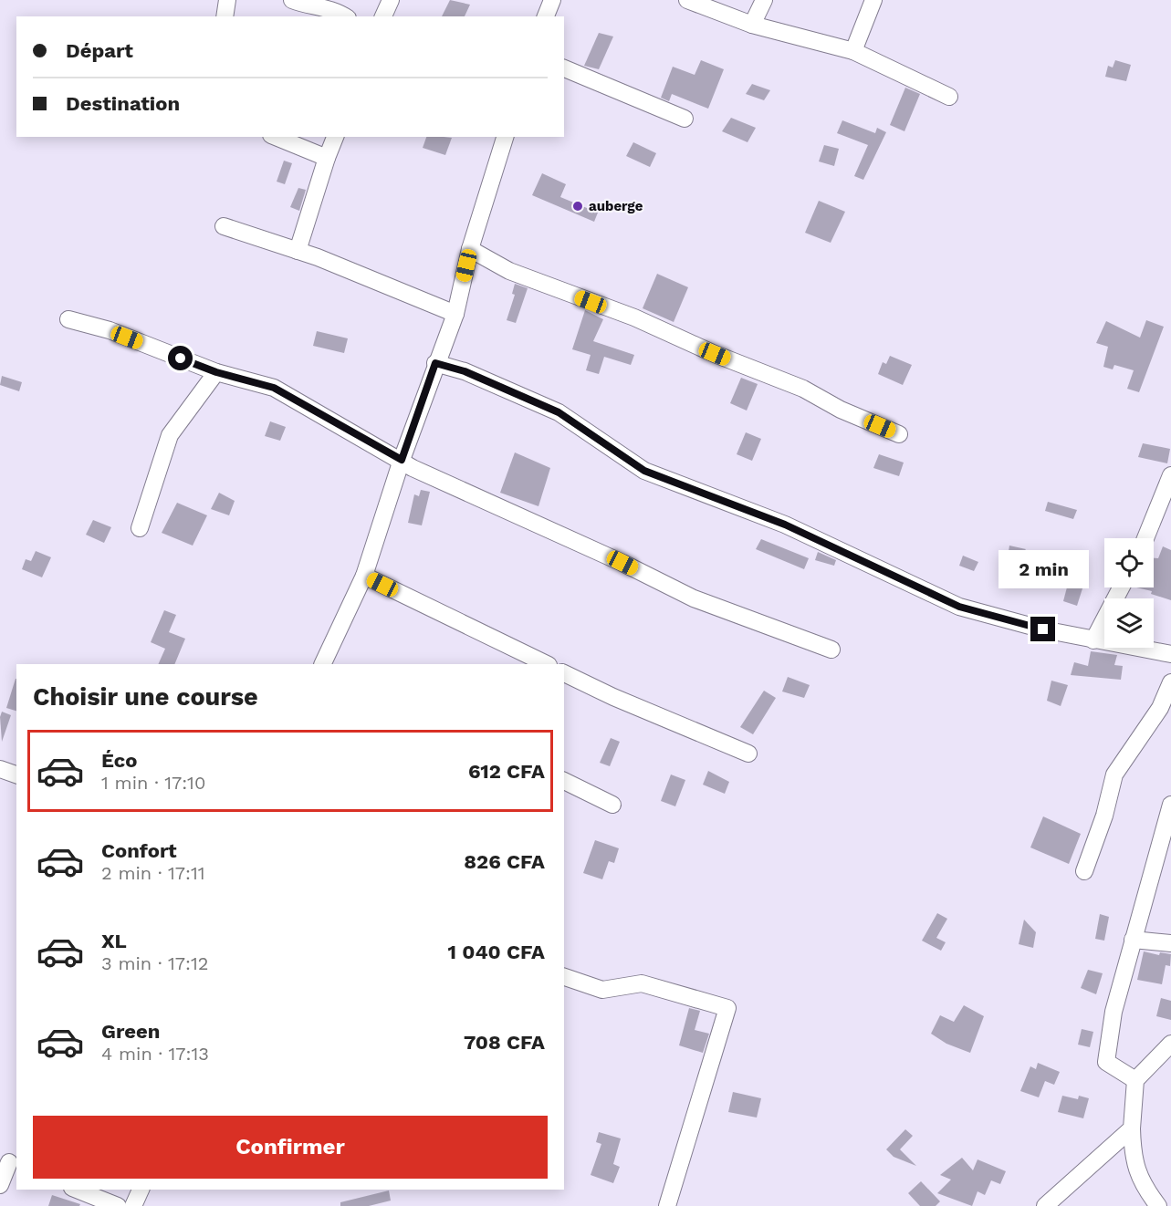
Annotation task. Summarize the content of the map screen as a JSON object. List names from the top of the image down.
{
  "places": ["auberge"],
  "page": {
    "banner": ["Départ", "Destination"],
    "bubble": "2 min",
    "heading": "Choisir une course",
    "list": [
      {
        "name": "Éco",
        "note": "1 min · 17:10",
        "value": "612 CFA"
      },
      {
        "name": "Confort",
        "note": "2 min · 17:11",
        "value": "826 CFA"
      },
      {
        "name": "XL",
        "note": "3 min · 17:12",
        "value": "1 040 CFA"
      },
      {
        "name": "Green",
        "note": "4 min · 17:13",
        "value": "708 CFA"
      }
    ],
    "buttons": "Confirmer"
  }
}
